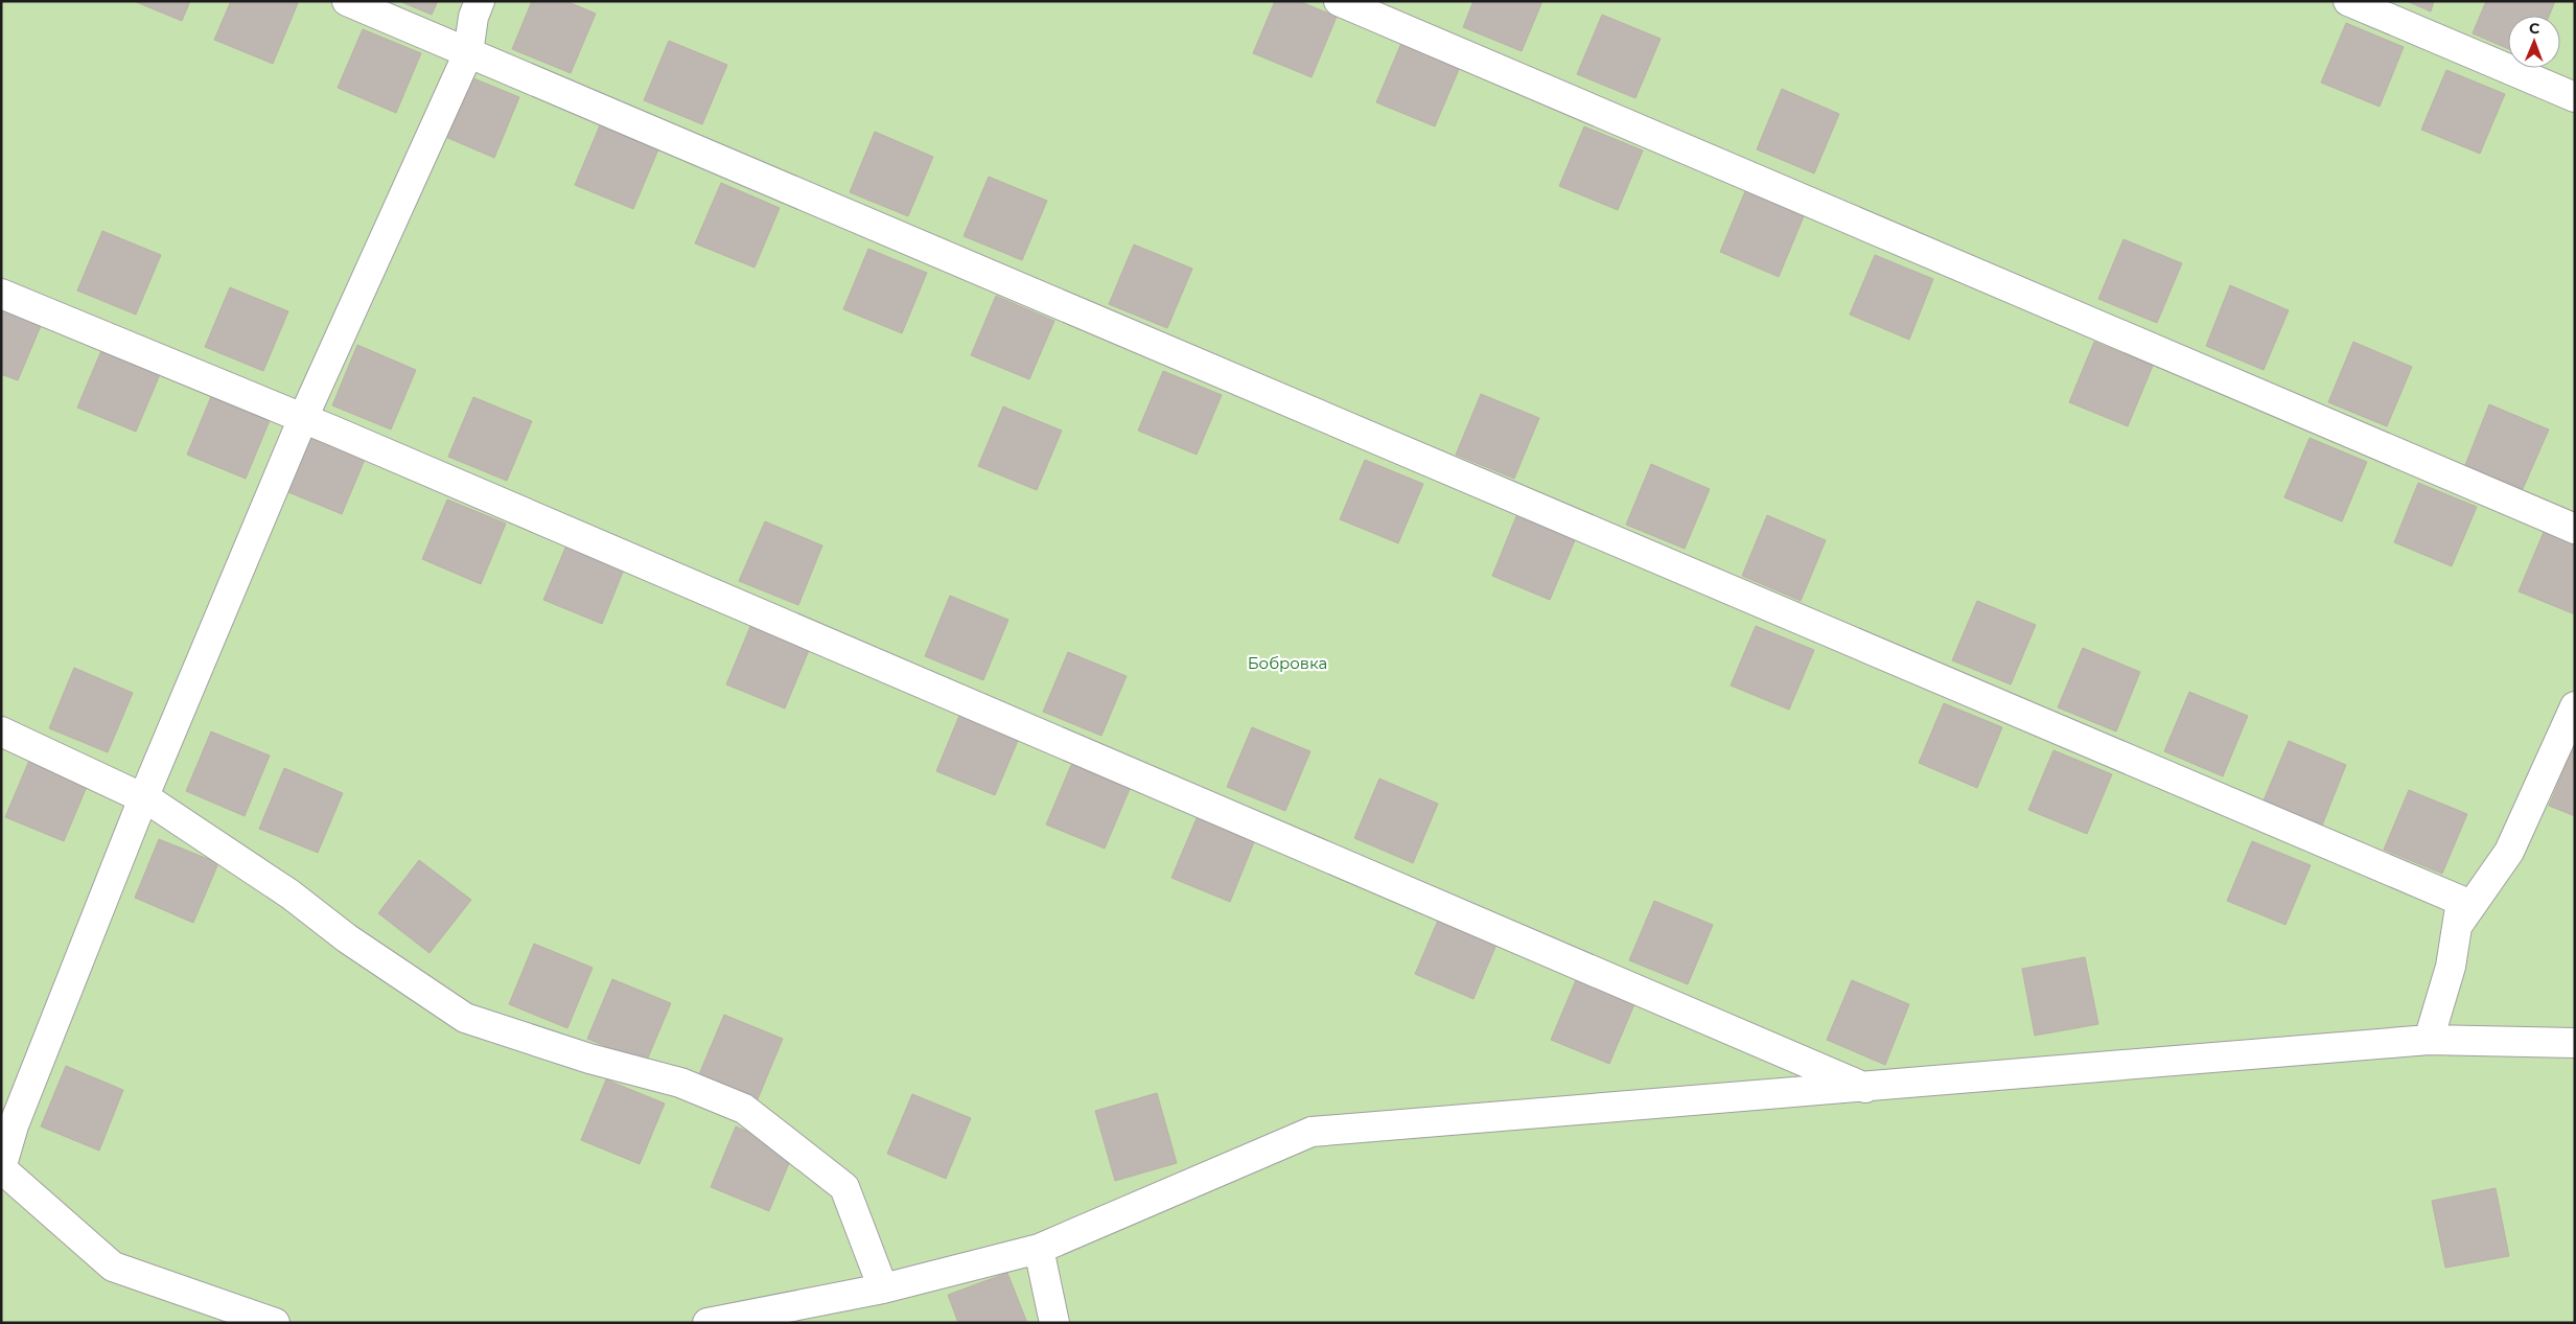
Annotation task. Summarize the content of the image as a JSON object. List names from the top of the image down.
{
  "parks": ["Бобровка"],
  "north": "top"
}
